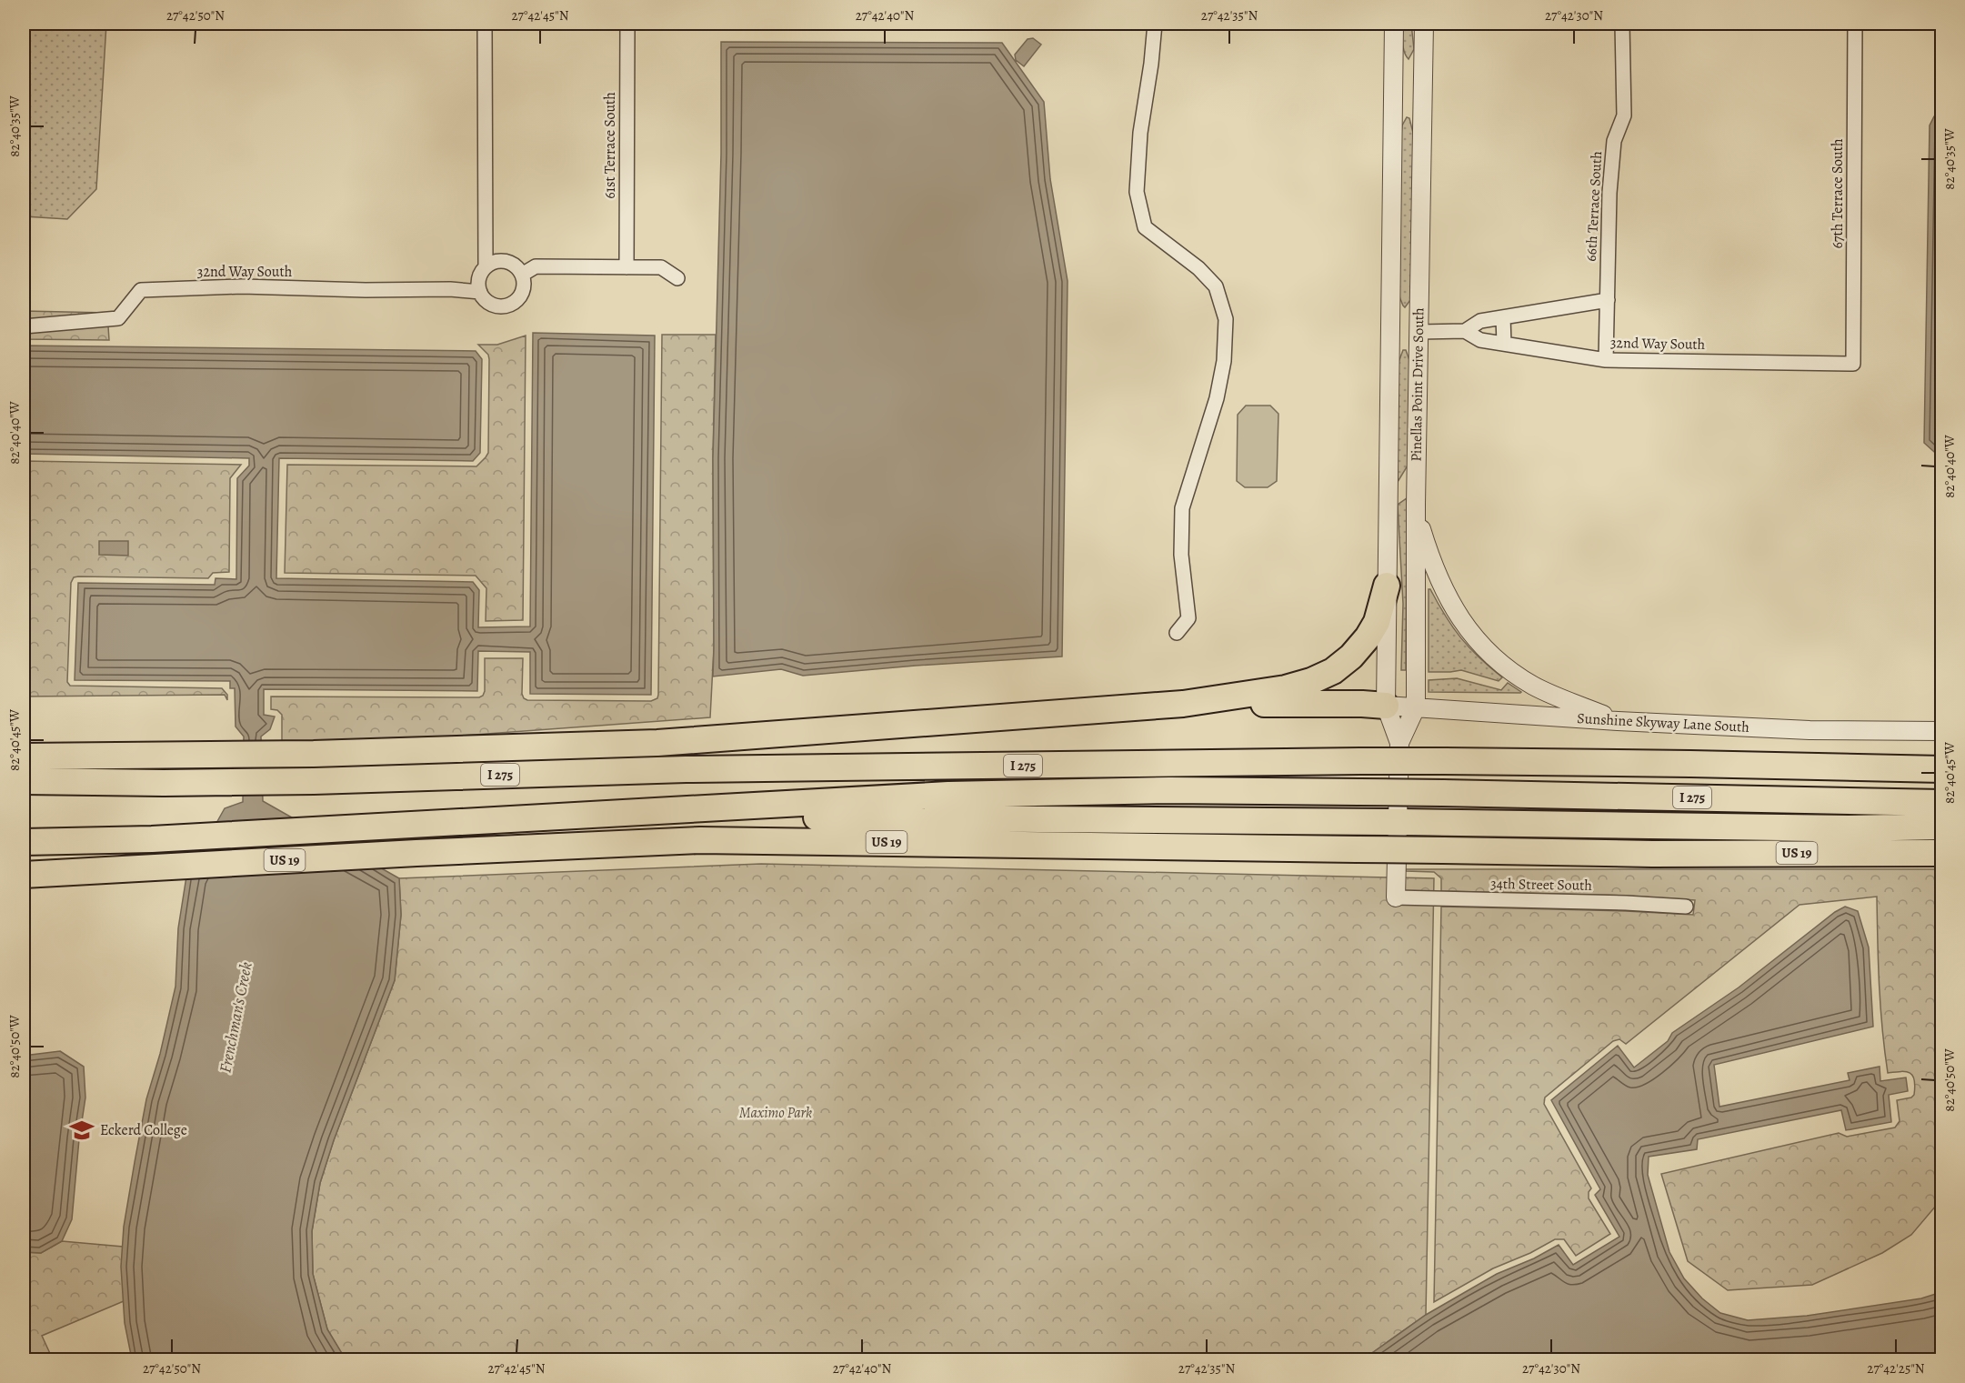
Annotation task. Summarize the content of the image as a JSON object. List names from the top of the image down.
{
  "streets": {
    "highway": ["I 275", "US 19"],
    "street": [
      "61st Terrace South",
      "67th Terrace South",
      "66th Terrace South",
      "32nd Way South",
      "Pinellas Point Drive South",
      "Sunshine Skyway Lane South",
      "34th Street South"
    ]
  },
  "crossings": [
    ["67th Terrace South", "32nd Way South"],
    ["66th Terrace South", "32nd Way South"],
    ["32nd Way South", "Pinellas Point Drive South"],
    ["Pinellas Point Drive South", "Sunshine Skyway Lane South"],
    ["Pinellas Point Drive South", "34th Street South"]
  ],
  "water": ["Frenchman's Creek"],
  "parks": ["Maximo Park"],
  "places": {
    "school or university": ["Eckerd College"]
  },
  "coordinates": [
    "27°42'50\"N",
    "27°42'45\"N",
    "27°42'40\"N",
    "27°42'35\"N",
    "27°42'30\"N",
    "82°40'35\"W",
    "82°40'40\"W",
    "82°40'45\"W",
    "82°40'50\"W",
    "27°42'25\"N"
  ]
}
